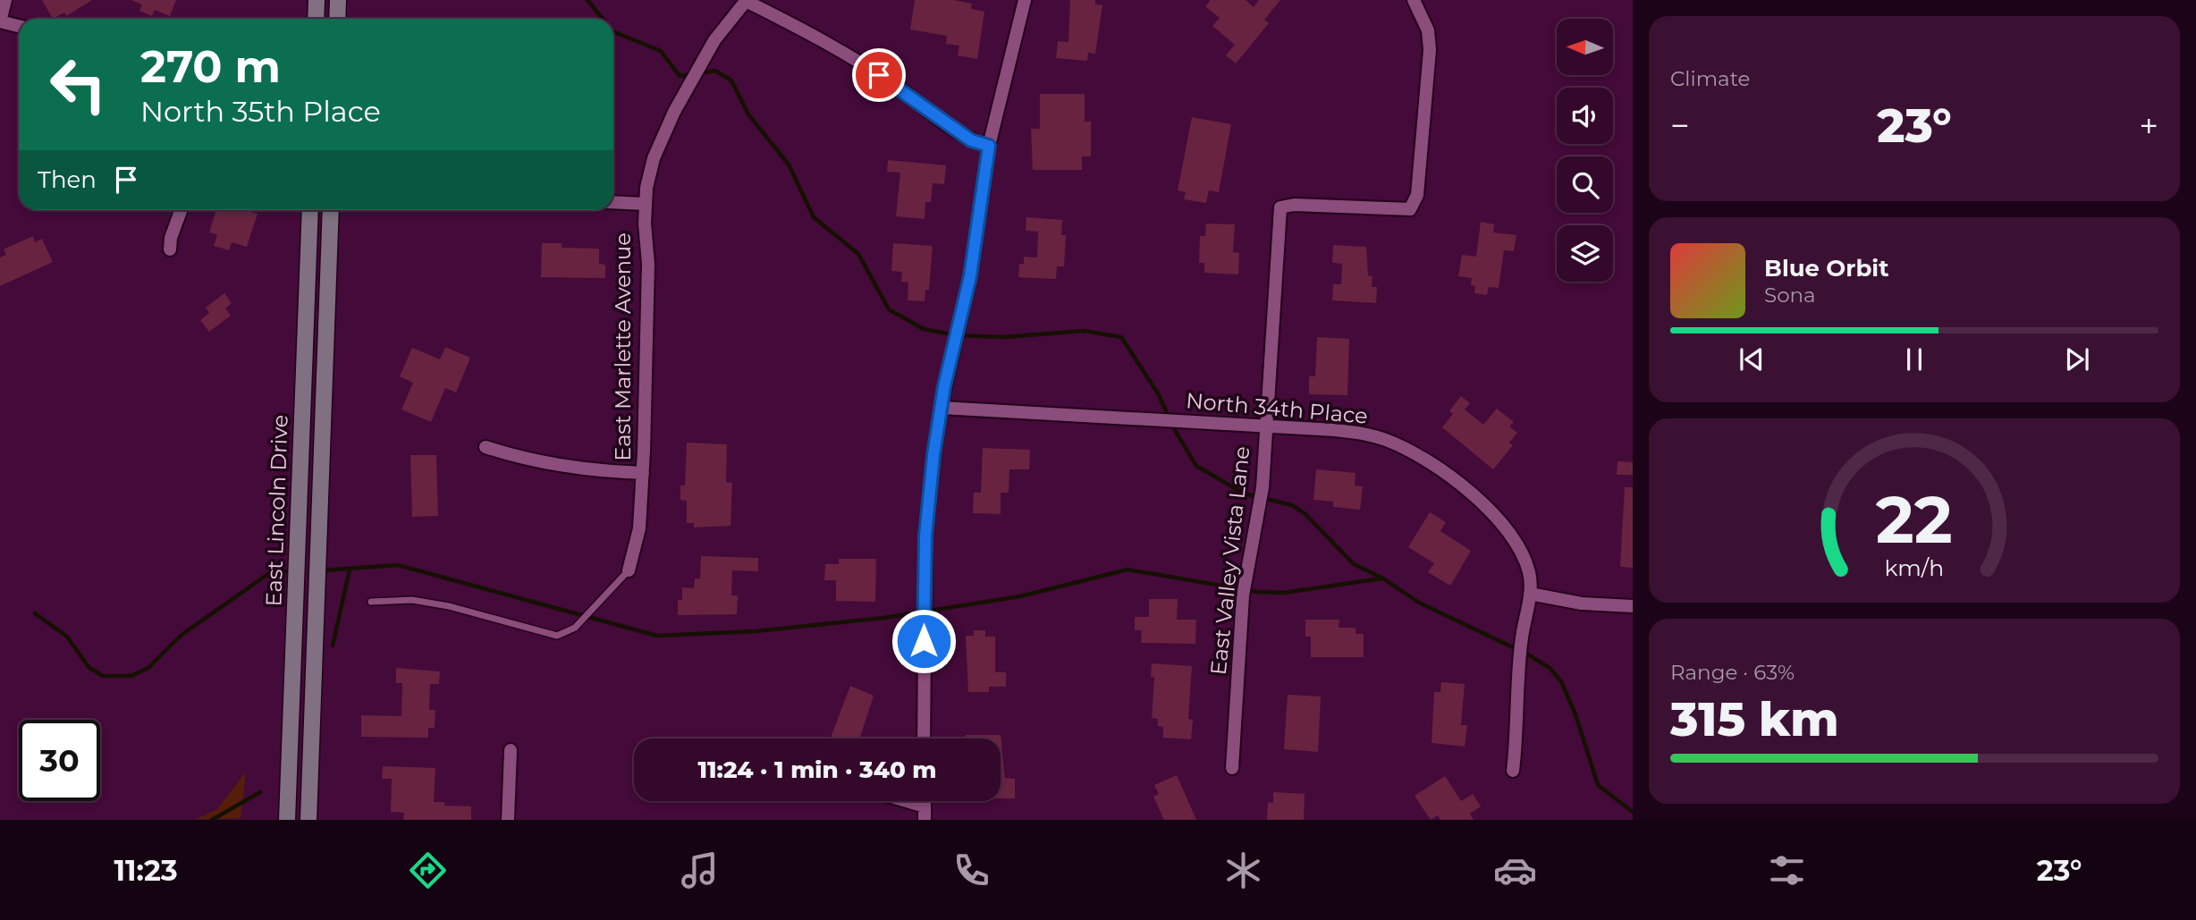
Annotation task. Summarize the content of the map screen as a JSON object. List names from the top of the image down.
{
  "streets": {
    "main road": ["East Lincoln Drive"],
    "street": ["East Marlette Avenue", "North 34th Place", "East Valley Vista Lane"]
  },
  "crossings": [
    ["North 34th Place", "East Valley Vista Lane"]
  ],
  "north": "left",
  "page": {
    "tile": [
      "Climate",
      ["Range · 63%", "315 km"]
    ],
    "turn": ["270 m", "North 35th Place"],
    "heat": ["−", "23°", "+"],
    "then": "Then",
    "song": ["Blue Orbit", "Sona"],
    "limit": "30",
    "trip": "11:24 · 1 min · 340 m",
    "tabs": ["11:23", "23°"],
    "gauge": ["22", "km/h"]
  }
}
